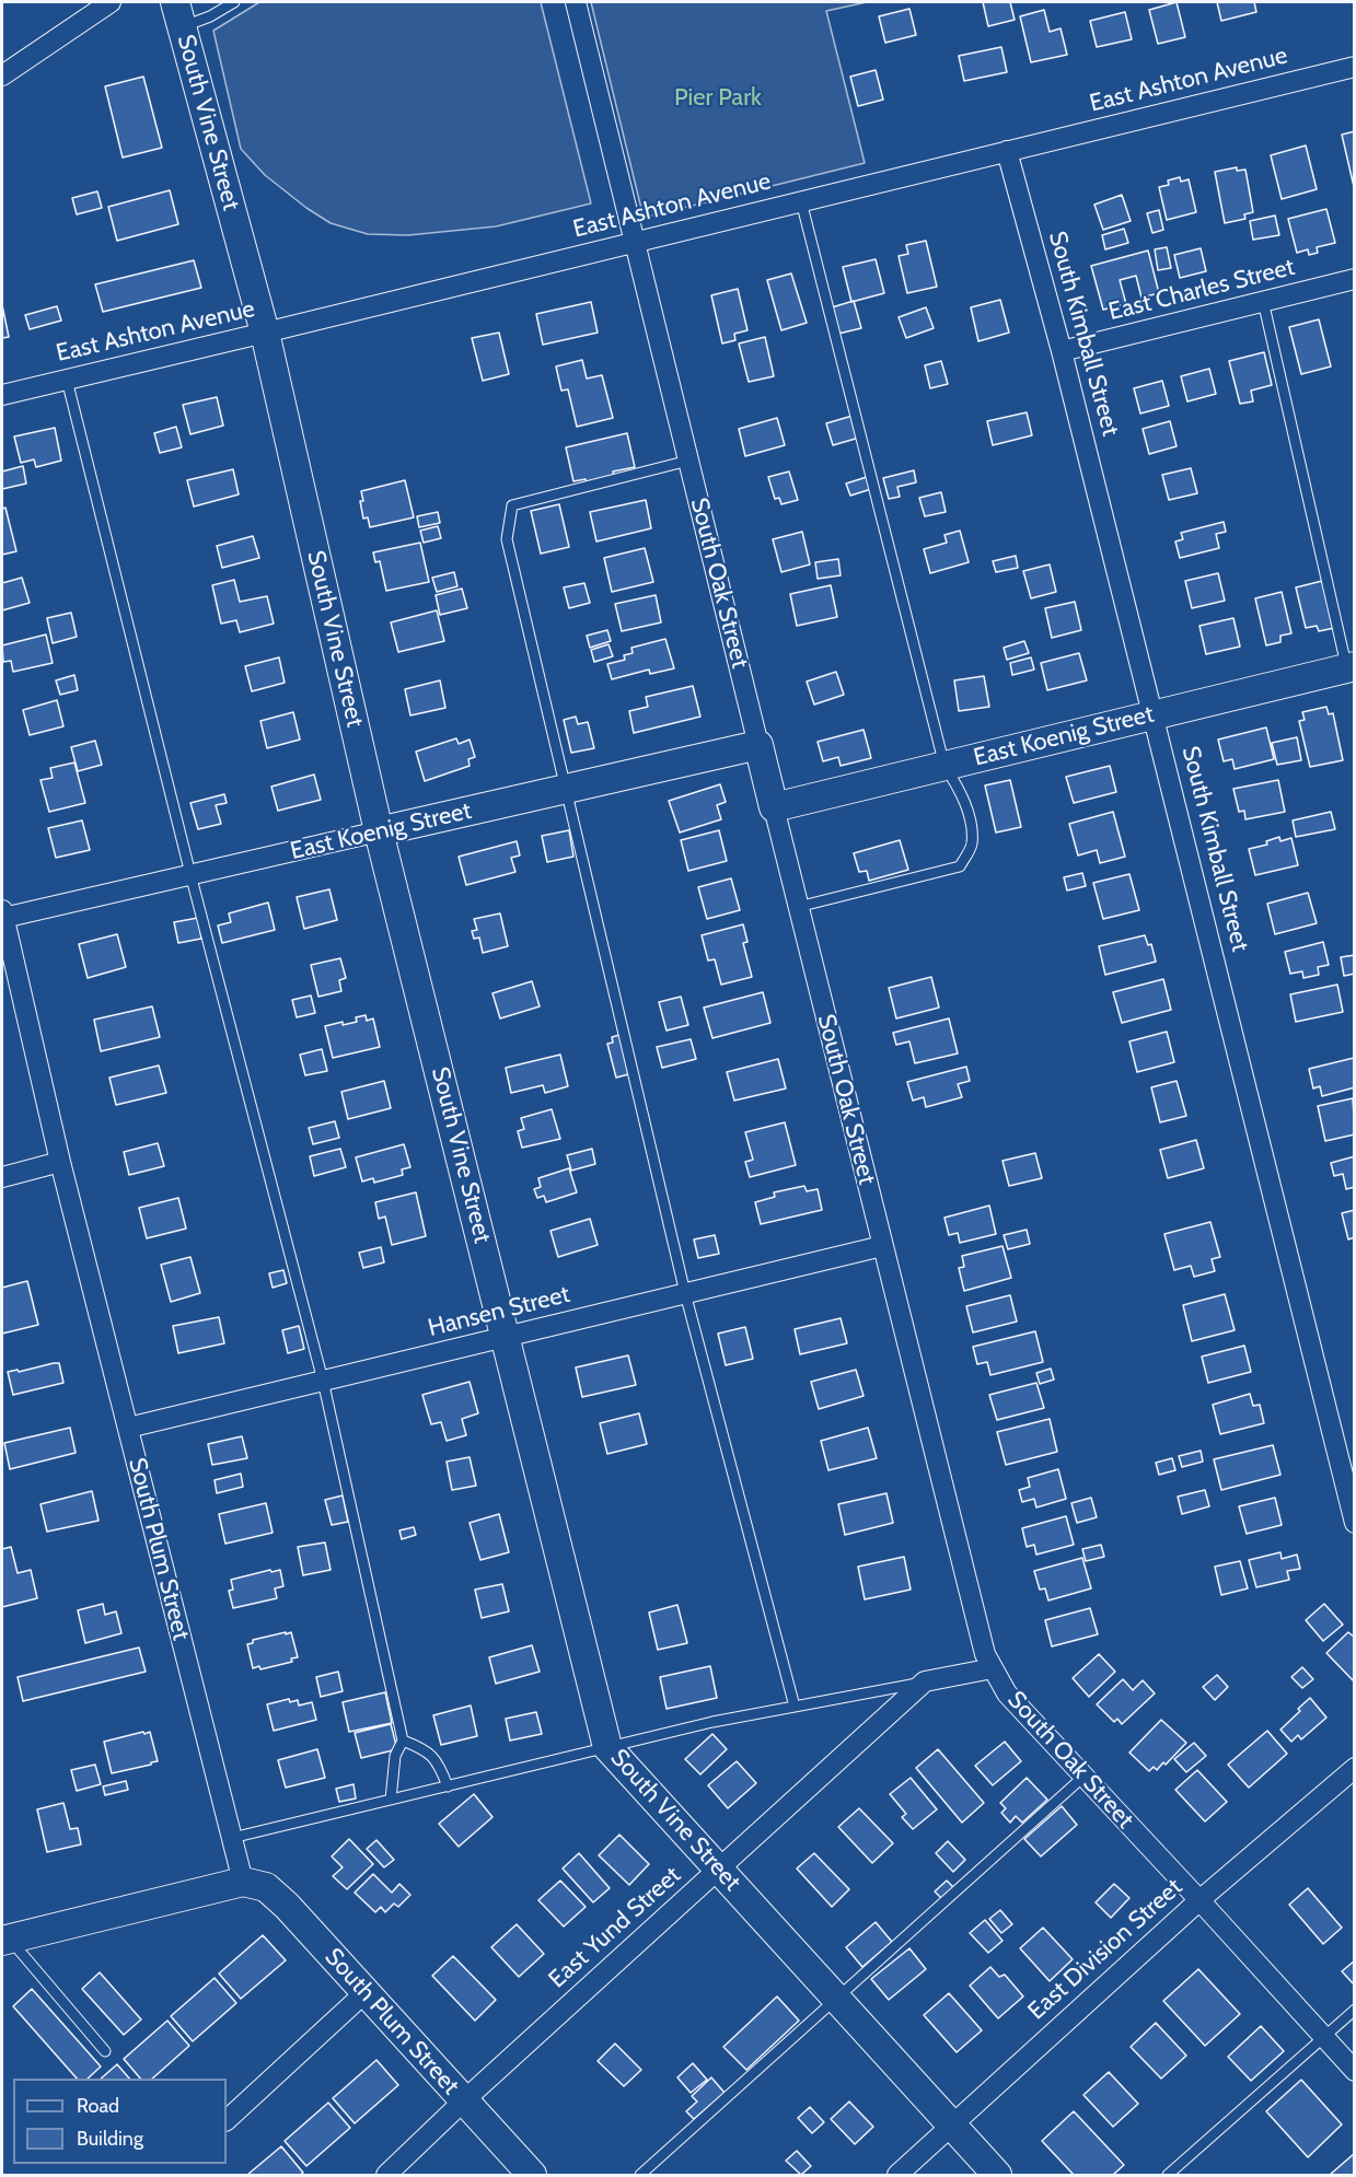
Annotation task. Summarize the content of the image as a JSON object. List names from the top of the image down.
{
  "streets": {
    "street": [
      "East Ashton Avenue",
      "South Vine Street",
      "East Charles Street",
      "South Kimball Street",
      "South Oak Street",
      "East Koenig Street",
      "Hansen Street",
      "South Plum Street",
      "East Yund Street",
      "East Division Street"
    ]
  },
  "crossings": [
    ["East Ashton Avenue", "South Vine Street"],
    ["East Ashton Avenue", "South Kimball Street"],
    ["East Ashton Avenue", "South Oak Street"],
    ["South Vine Street", "East Koenig Street"],
    ["South Vine Street", "Hansen Street"],
    ["South Vine Street", "East Yund Street"],
    ["South Vine Street", "East Division Street"],
    ["East Charles Street", "South Kimball Street"],
    ["South Kimball Street", "East Koenig Street"],
    ["South Oak Street", "East Koenig Street"],
    ["South Oak Street", "Hansen Street"],
    ["South Oak Street", "East Division Street"],
    ["East Koenig Street", "South Plum Street"],
    ["Hansen Street", "South Plum Street"],
    ["South Plum Street", "East Yund Street"]
  ],
  "parks": ["Pier Park"],
  "legend": ["Road", "Building"]
}
